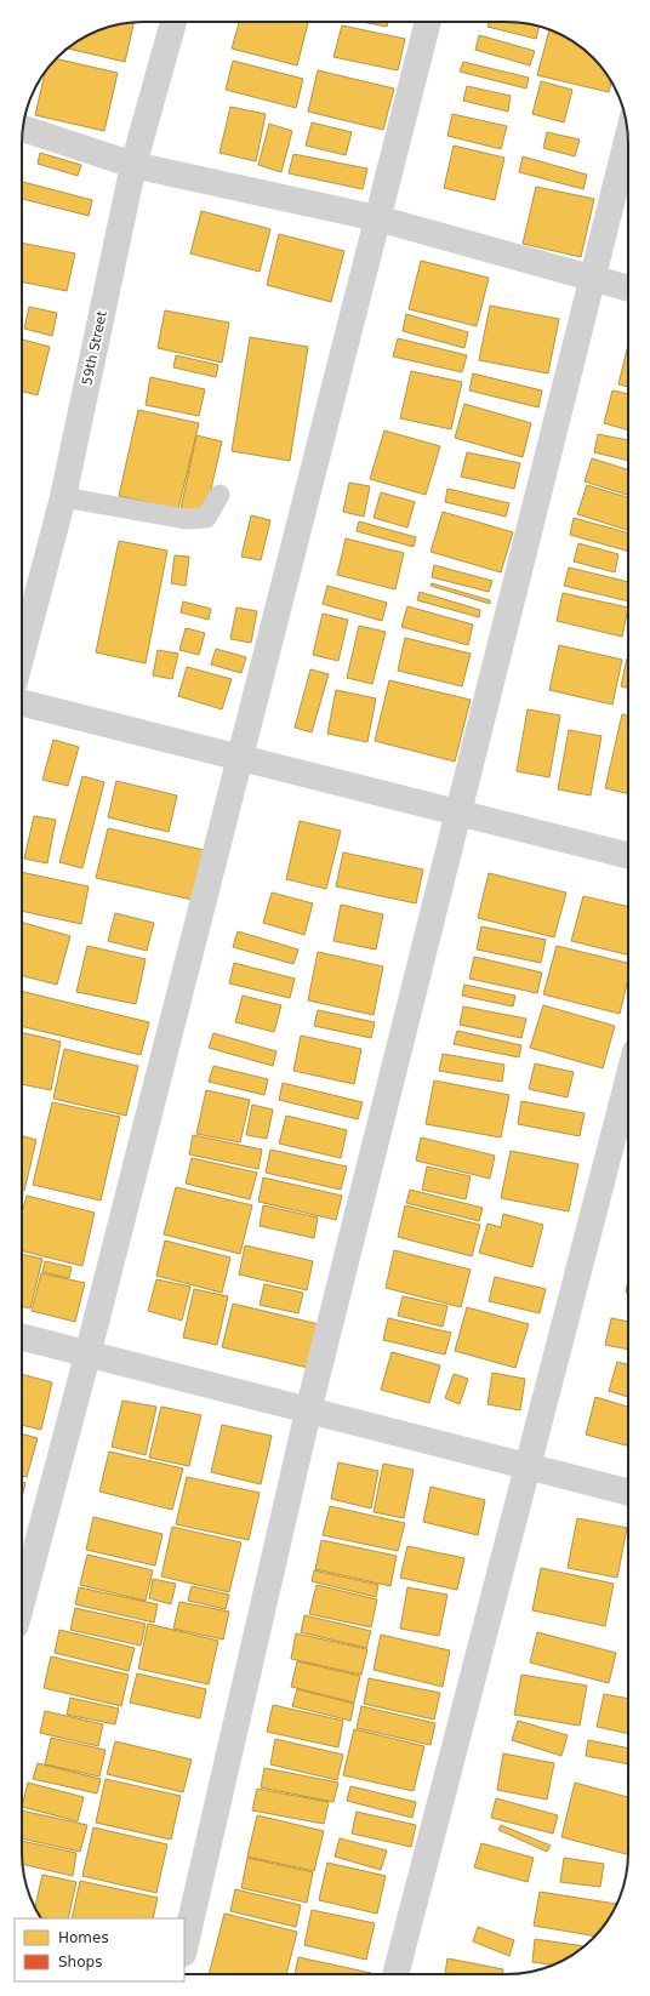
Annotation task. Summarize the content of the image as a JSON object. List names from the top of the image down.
{
  "streets": {
    "street": ["59th Street"]
  },
  "legend": ["Homes", "Shops"]
}
